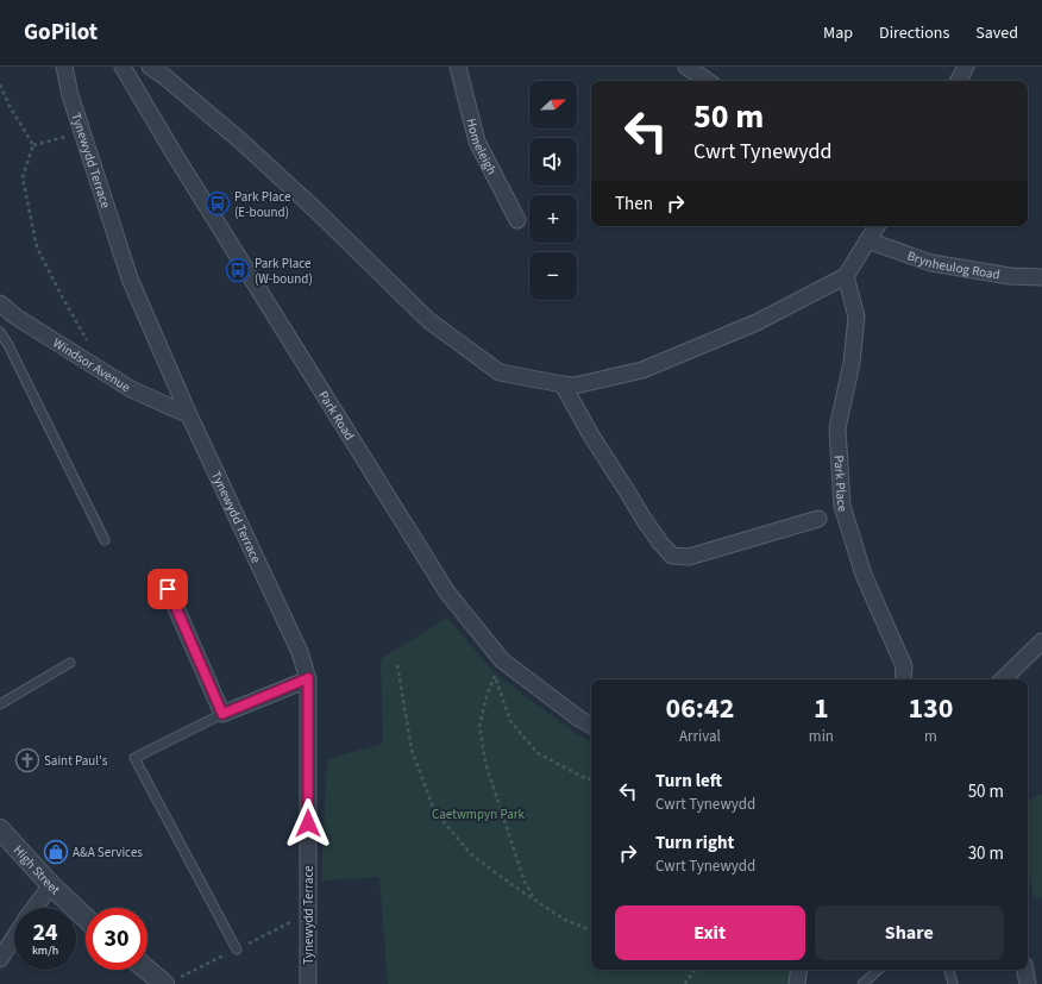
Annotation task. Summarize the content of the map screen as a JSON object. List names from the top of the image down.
{
  "streets": {
    "street": [
      "Homeleigh",
      "Tynewydd Terrace",
      "Brynheulog Road",
      "Windsor Avenue",
      "Park Road",
      "Park Place",
      "High Street"
    ]
  },
  "crossings": [
    ["Tynewydd Terrace", "Windsor Avenue"]
  ],
  "parks": ["Caetwmpyn Park"],
  "places": {
    "bus stop": ["Park Place (E-bound)", "Park Place (W-bound)"],
    "church": ["Saint Paul's"],
    "shop": ["A&A Services"]
  },
  "north": "right",
  "page": {
    "header": "GoPilot",
    "nav": ["Map", "Directions", "Saved"],
    "map_buttons": ["+", "−"],
    "turn": ["50 m", "Cwrt Tynewydd"],
    "then": "Then",
    "eta": [
      "06:42",
      "Arrival",
      "1",
      "min",
      "130",
      "m"
    ],
    "list": [
      {
        "name": "Turn left",
        "note": "Cwrt Tynewydd",
        "value": "50 m"
      },
      {
        "name": "Turn right",
        "note": "Cwrt Tynewydd",
        "value": "30 m"
      }
    ],
    "buttons": ["Exit", "Share"],
    "speed": "24 km/h",
    "limit": "30"
  }
}
